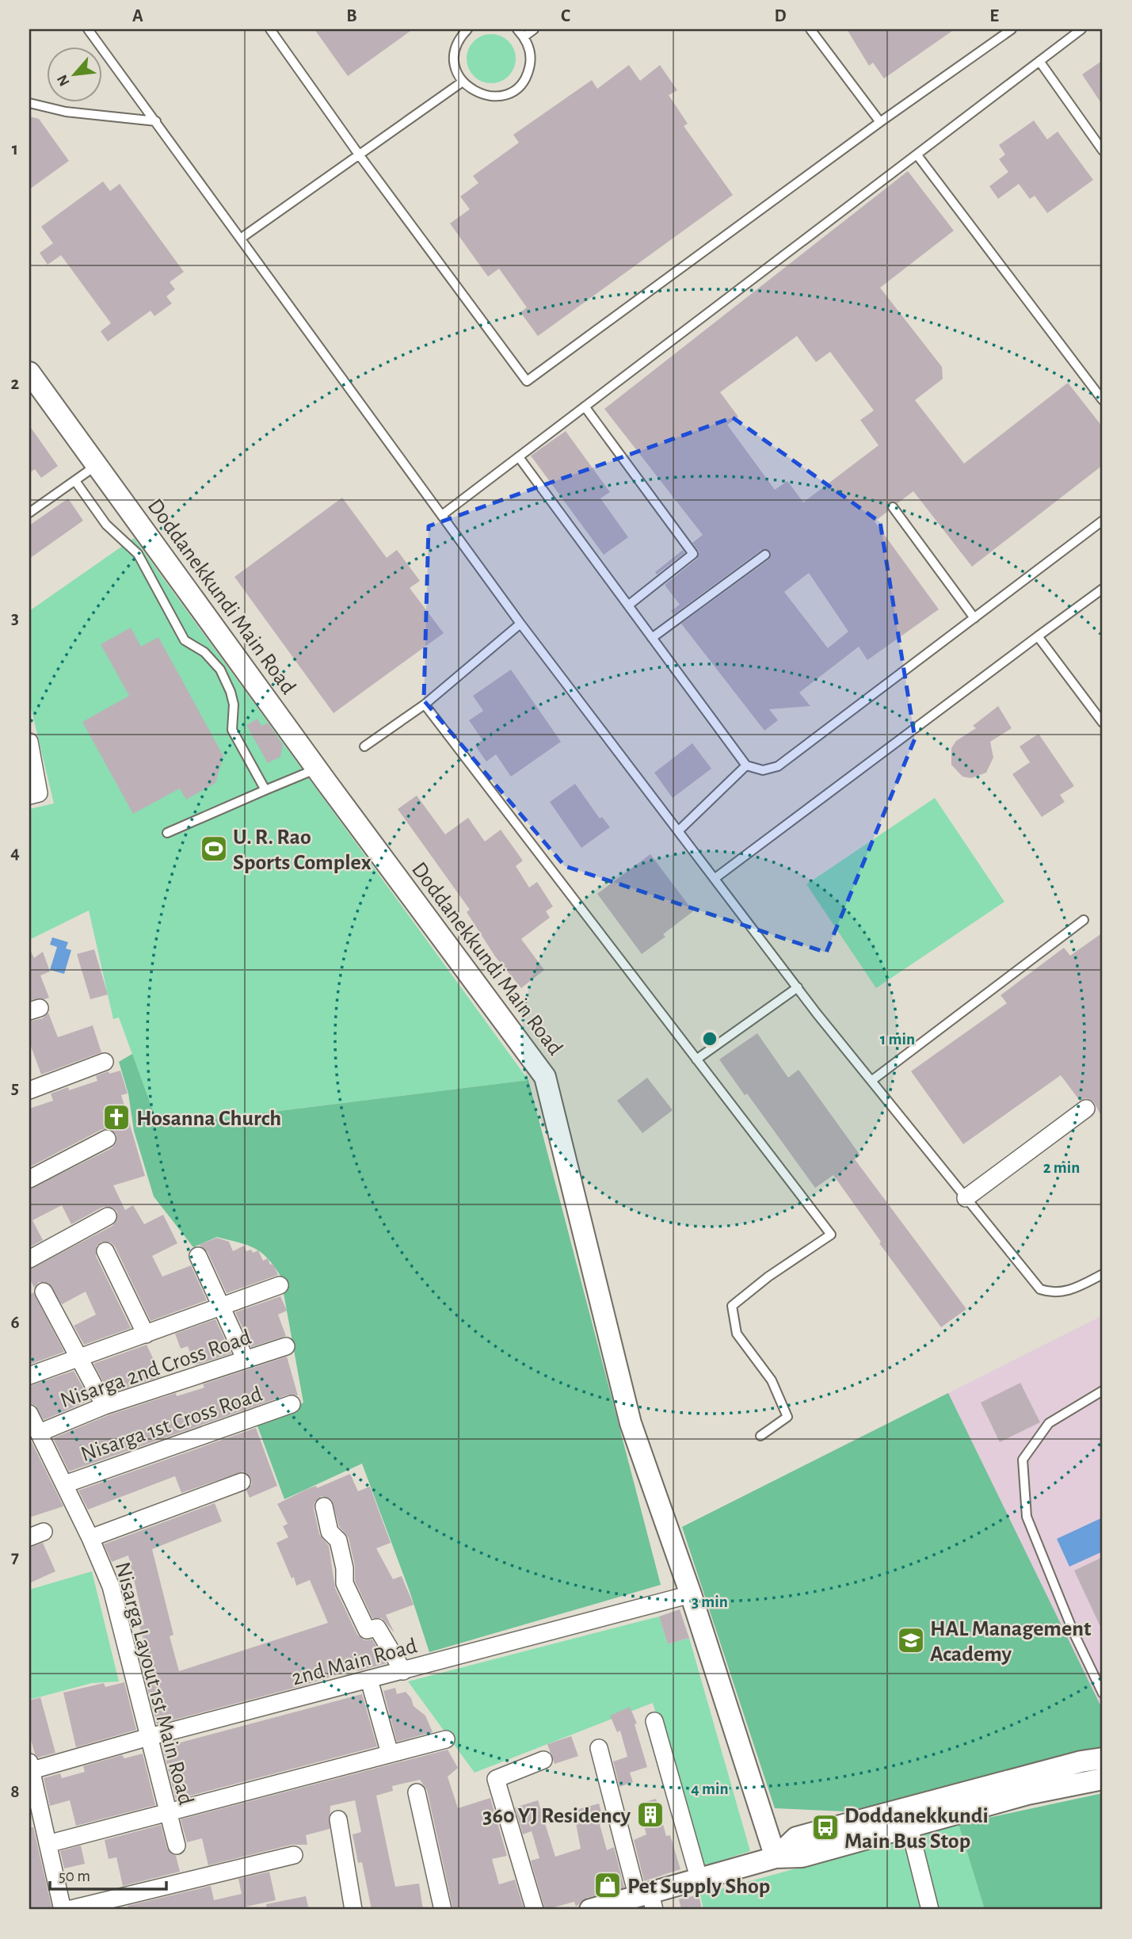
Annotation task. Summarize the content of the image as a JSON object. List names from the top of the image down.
{
  "streets": {
    "street": [
      "Doddanekkundi Main Road",
      "Nisarga 2nd Cross Road",
      "Nisarga 1st Cross Road",
      "2nd Main Road",
      "Nisarga Layout 1st Main Road"
    ]
  },
  "crossings": [
    ["Doddanekkundi Main Road", "2nd Main Road"],
    ["Nisarga 2nd Cross Road", "Nisarga Layout 1st Main Road"],
    ["Nisarga 1st Cross Road", "Nisarga Layout 1st Main Road"],
    ["2nd Main Road", "Nisarga Layout 1st Main Road"]
  ],
  "places": {
    "sports": ["U. R. Rao Sports Complex"],
    "church": ["Hosanna Church"],
    "school or university": ["HAL Management Academy"],
    "building": ["360 YJ Residency"],
    "bus stop": ["Doddanekkundi Main Bus Stop"],
    "shop": ["Pet Supply Shop"]
  },
  "scale_bar": "50 m",
  "north": "bottom left",
  "grid": {
    "columns": [
      "A",
      "B",
      "C",
      "D",
      "E"
    ],
    "rows": [
      "1",
      "2",
      "3",
      "4",
      "5",
      "6",
      "7",
      "8"
    ]
  },
  "rings": [
    "1 min",
    "2 min",
    "3 min",
    "4 min"
  ]
}
